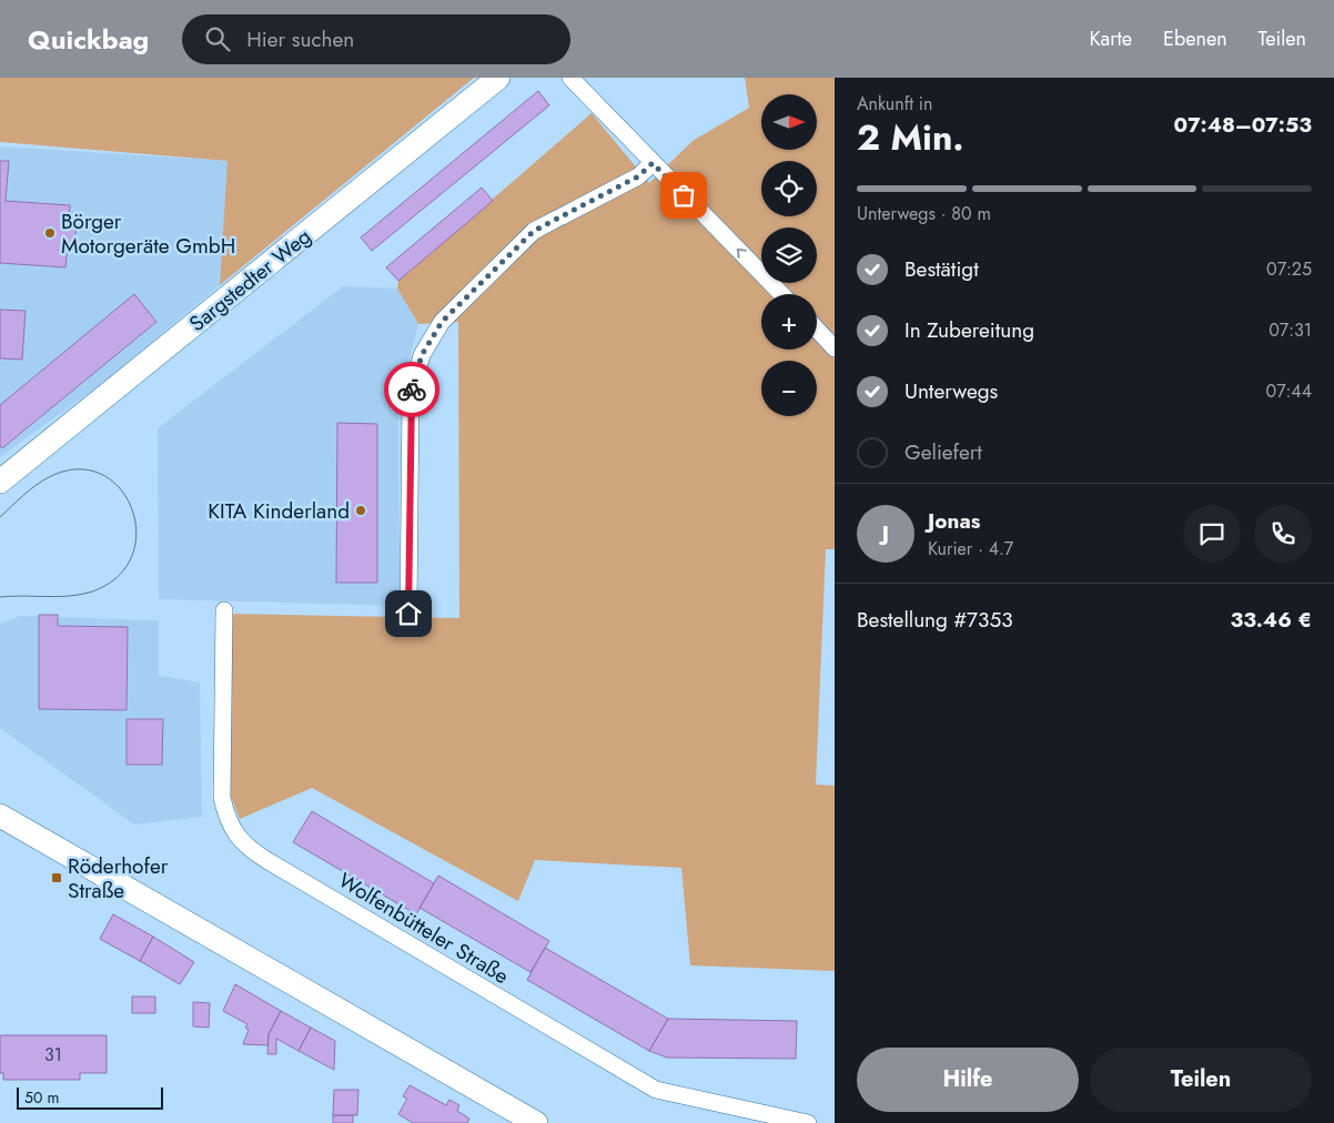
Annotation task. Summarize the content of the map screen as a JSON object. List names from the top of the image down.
{
  "streets": {
    "street": ["Sargstedter Weg", "Wolfenbütteler Straße"]
  },
  "places": {
    "other": ["Börger Motorgeräte GmbH", "KITA Kinderland"],
    "transit": ["Röderhofer Straße"]
  },
  "house_numbers": ["31"],
  "scale_bar": "50 m",
  "north": "right",
  "page": {
    "header": "Quickbag",
    "search": "Hier suchen",
    "nav": ["Karte", "Ebenen", "Teilen"],
    "heading": ["2 Min.", "Ankunft in", "07:48–07:53"],
    "panel": [
      "Jonas",
      "Kurier · 4.7",
      "Bestellung #7353",
      "33.46 €"
    ],
    "map_buttons": ["+", "−"],
    "bar": "Unterwegs · 80 m",
    "list": [
      ["Bestätigt", "07:25"],
      ["In Zubereitung", "07:31"],
      ["Unterwegs", "07:44"],
      "Geliefert"
    ],
    "round": "J",
    "buttons": ["Hilfe", "Teilen"],
    "scale": "50 m"
  }
}
